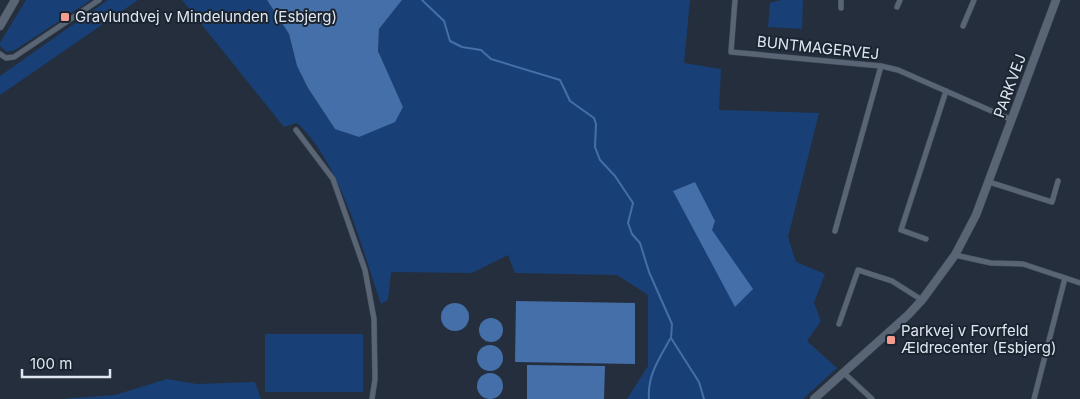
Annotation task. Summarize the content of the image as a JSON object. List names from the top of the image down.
{
  "streets": {
    "street": ["BUNTMAGERVEJ", "PARKVEJ"]
  },
  "crossings": [
    ["BUNTMAGERVEJ", "PARKVEJ"]
  ],
  "places": {
    "transit": ["Gravlundvej v Mindelunden (Esbjerg)", "Parkvej v Fovrfeld Ældrecenter (Esbjerg)"]
  },
  "scale_bar": "100 m"
}
